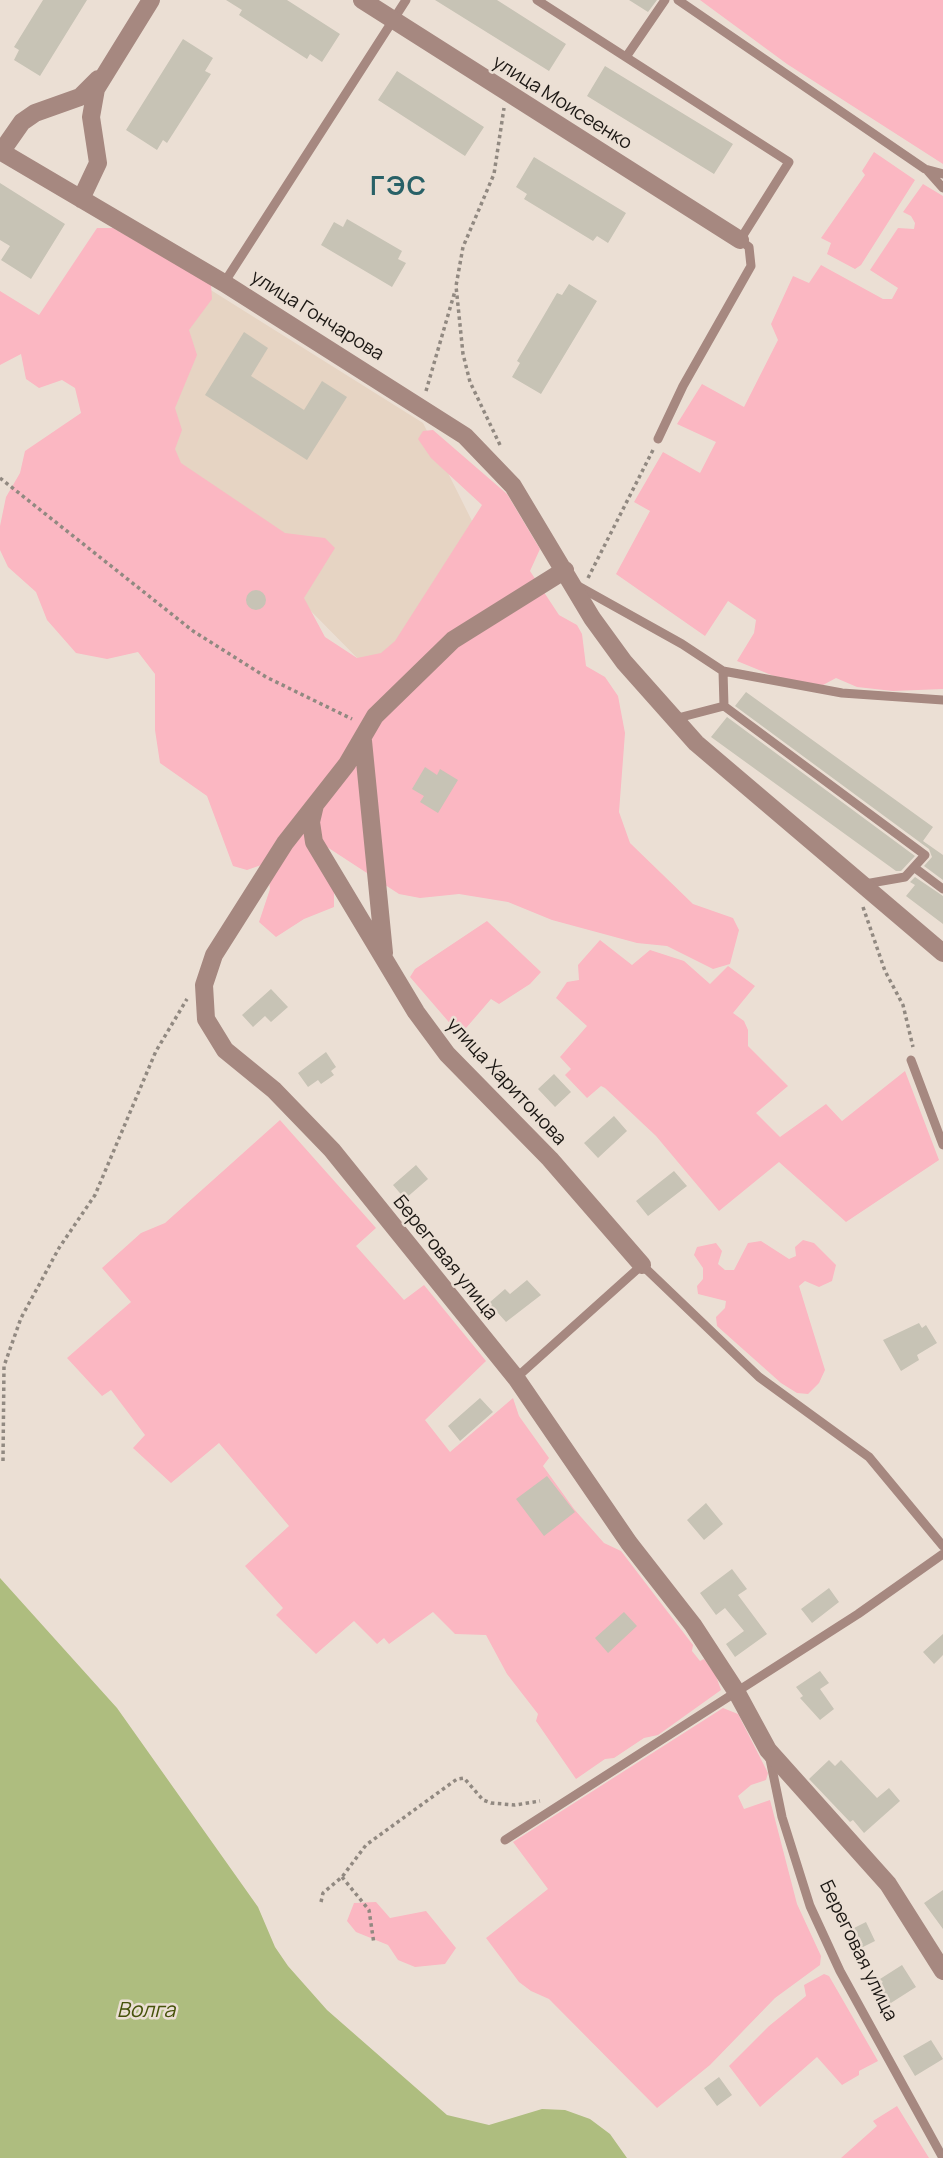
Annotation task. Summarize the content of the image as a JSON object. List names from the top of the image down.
{
  "streets": {
    "street": [
      "улица Моисеенко",
      "улица Гончарова",
      "улица Харитонова",
      "Береговая улица"
    ]
  },
  "crossings": [
    ["улица Гончарова", "Береговая улица"],
    ["улица Харитонова", "Береговая улица"]
  ],
  "districts": ["ГЭС"],
  "water": ["Волга"]
}
